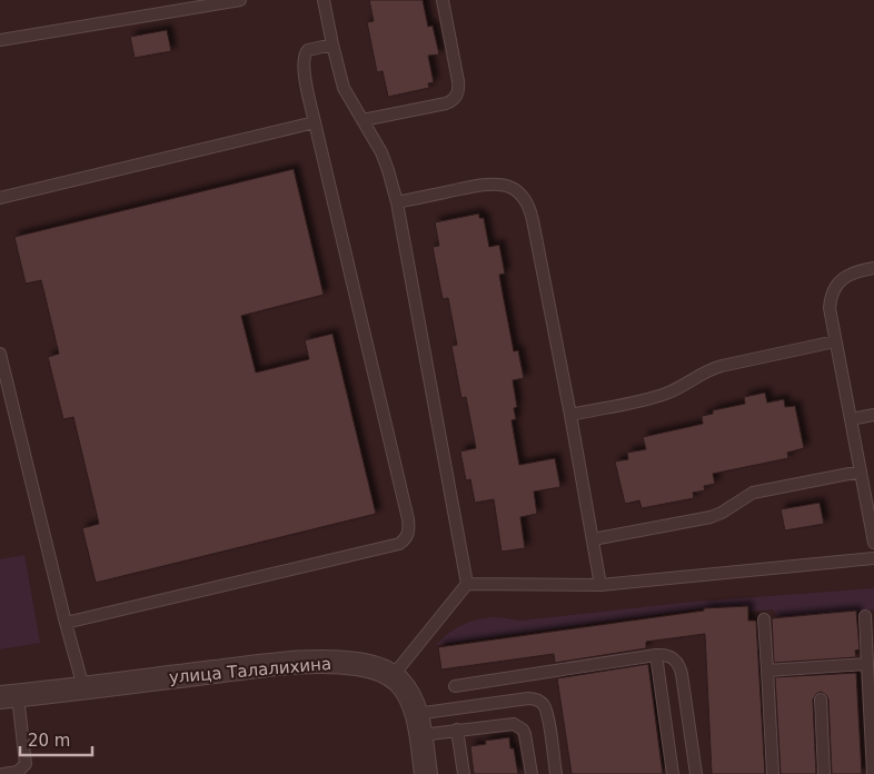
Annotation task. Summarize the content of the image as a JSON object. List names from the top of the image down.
{
  "streets": {
    "street": ["улица Талалихина"]
  },
  "scale_bar": "20 m"
}
